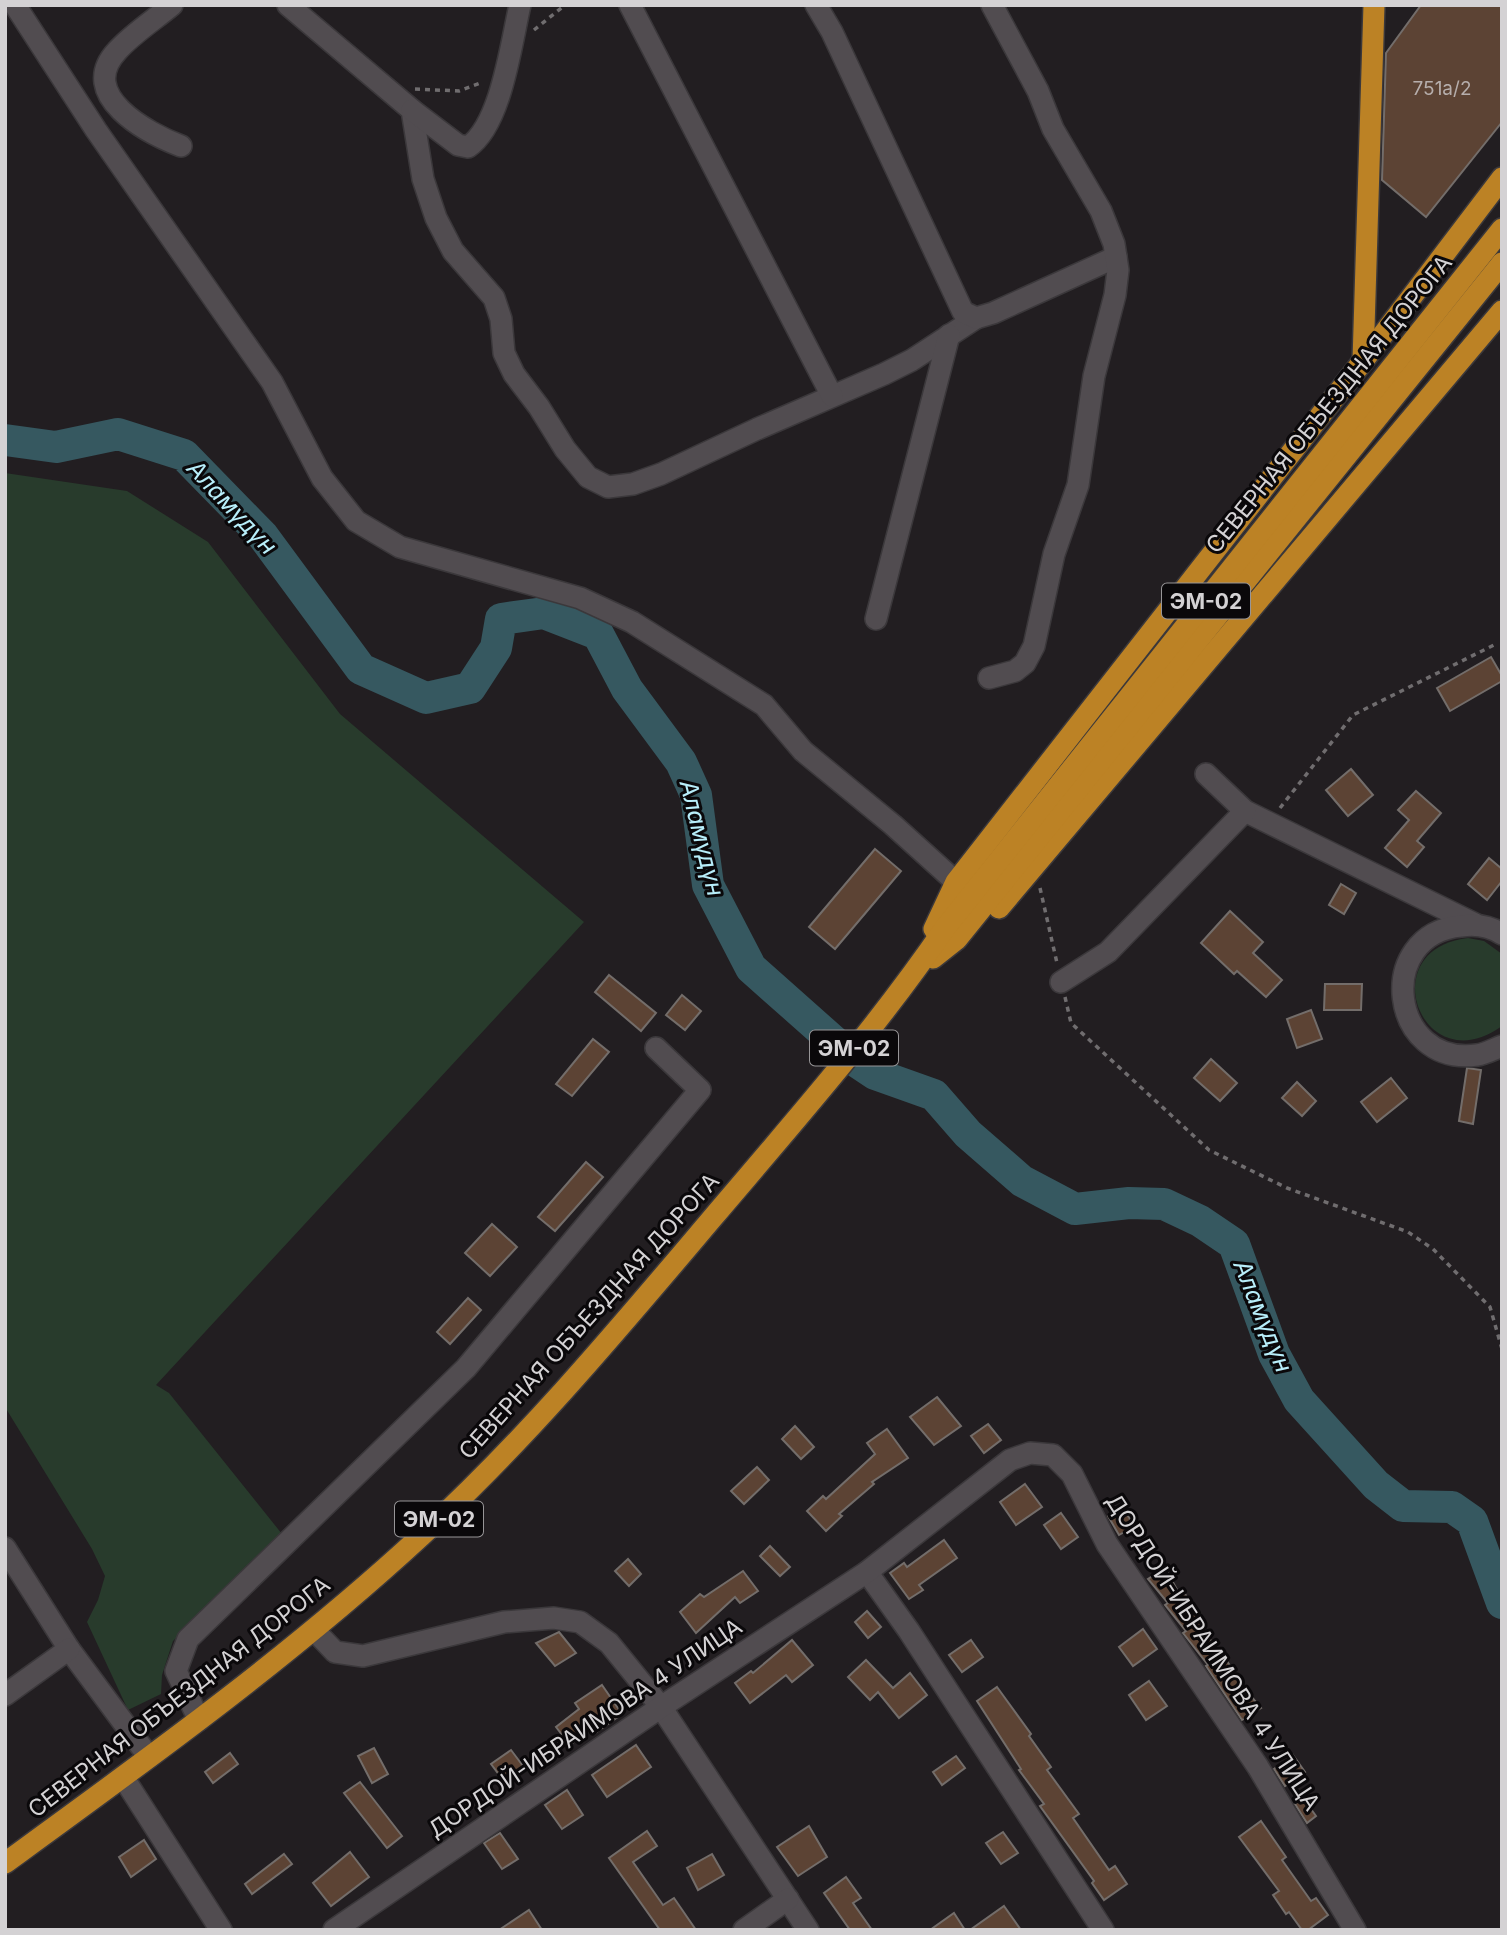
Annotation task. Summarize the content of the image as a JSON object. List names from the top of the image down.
{
  "streets": {
    "highway": ["СЕВЕРНАЯ ОБЪЕЗДНАЯ ДОРОГА", "ЭМ-02"],
    "street": ["ДОРДОЙ-ИБРАИМОВА 4 УЛИЦА"]
  },
  "water": ["Аламүдүн"],
  "house_numbers": ["751а/2"]
}
